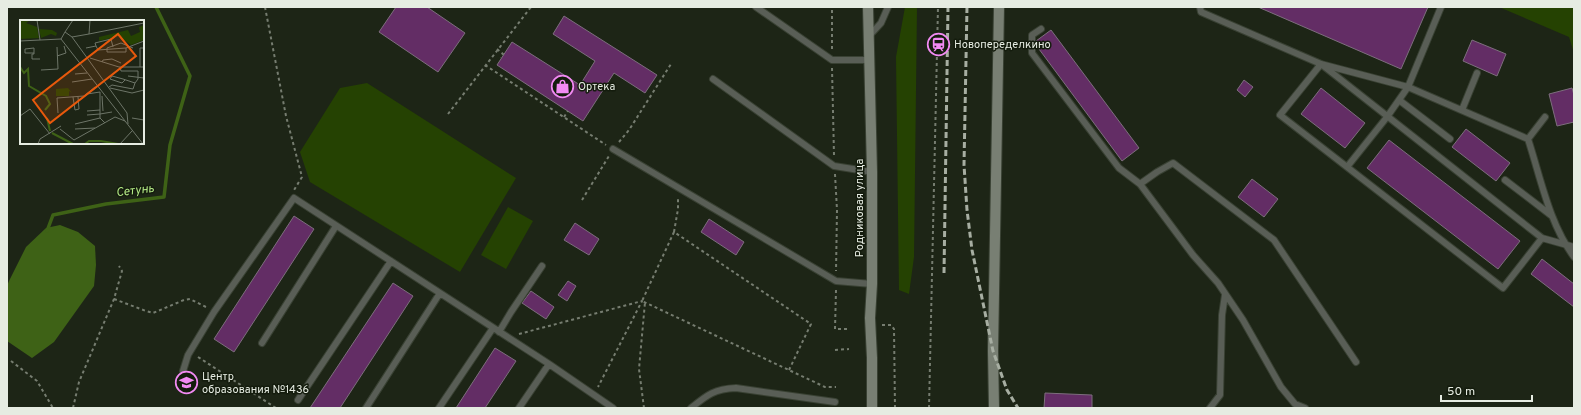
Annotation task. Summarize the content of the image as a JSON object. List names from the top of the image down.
{
  "streets": {
    "main road": ["Родниковая улица"]
  },
  "water": ["Сетунь"],
  "places": {
    "station": ["Новопеределкино"],
    "shop": ["Ортека"],
    "school or university": ["Центр образования №1436"]
  },
  "scale_bar": "50 m"
}
